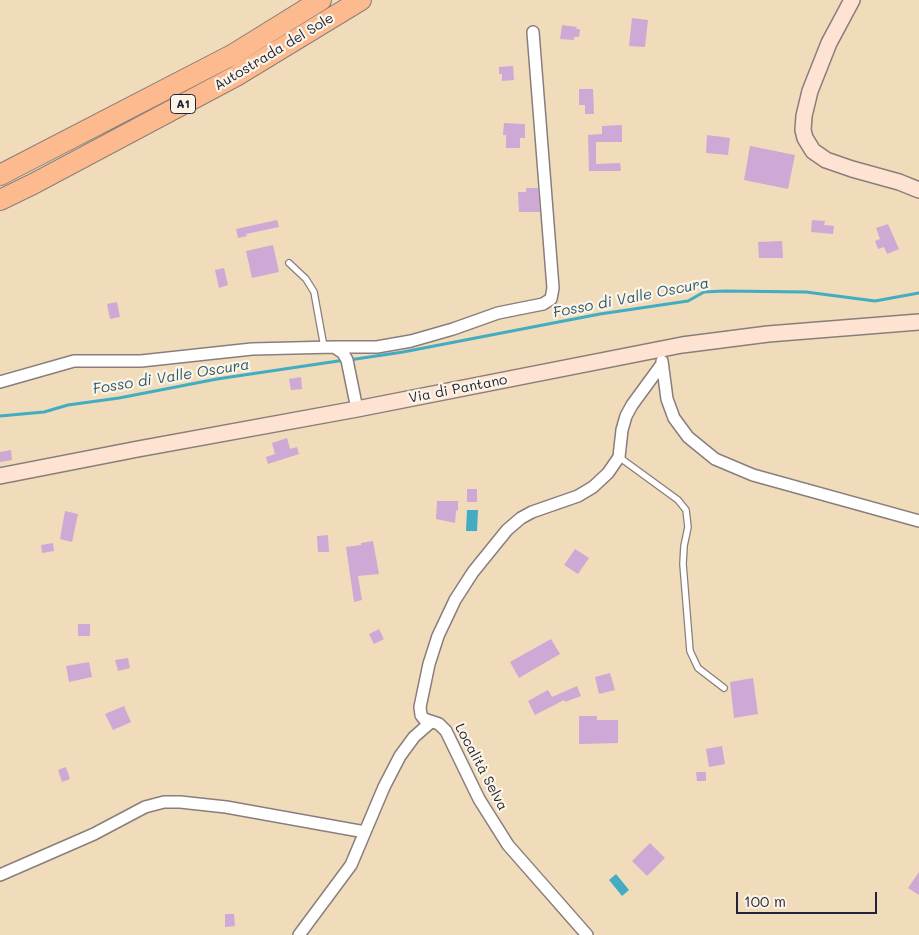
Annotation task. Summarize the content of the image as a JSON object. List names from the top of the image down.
{
  "streets": {
    "highway": ["Autostrada del Sole", "A1"],
    "street": ["Via di Pantano", "Località Selva"]
  },
  "water": ["Fosso di Valle Oscura"],
  "scale_bar": "100 m"
}
